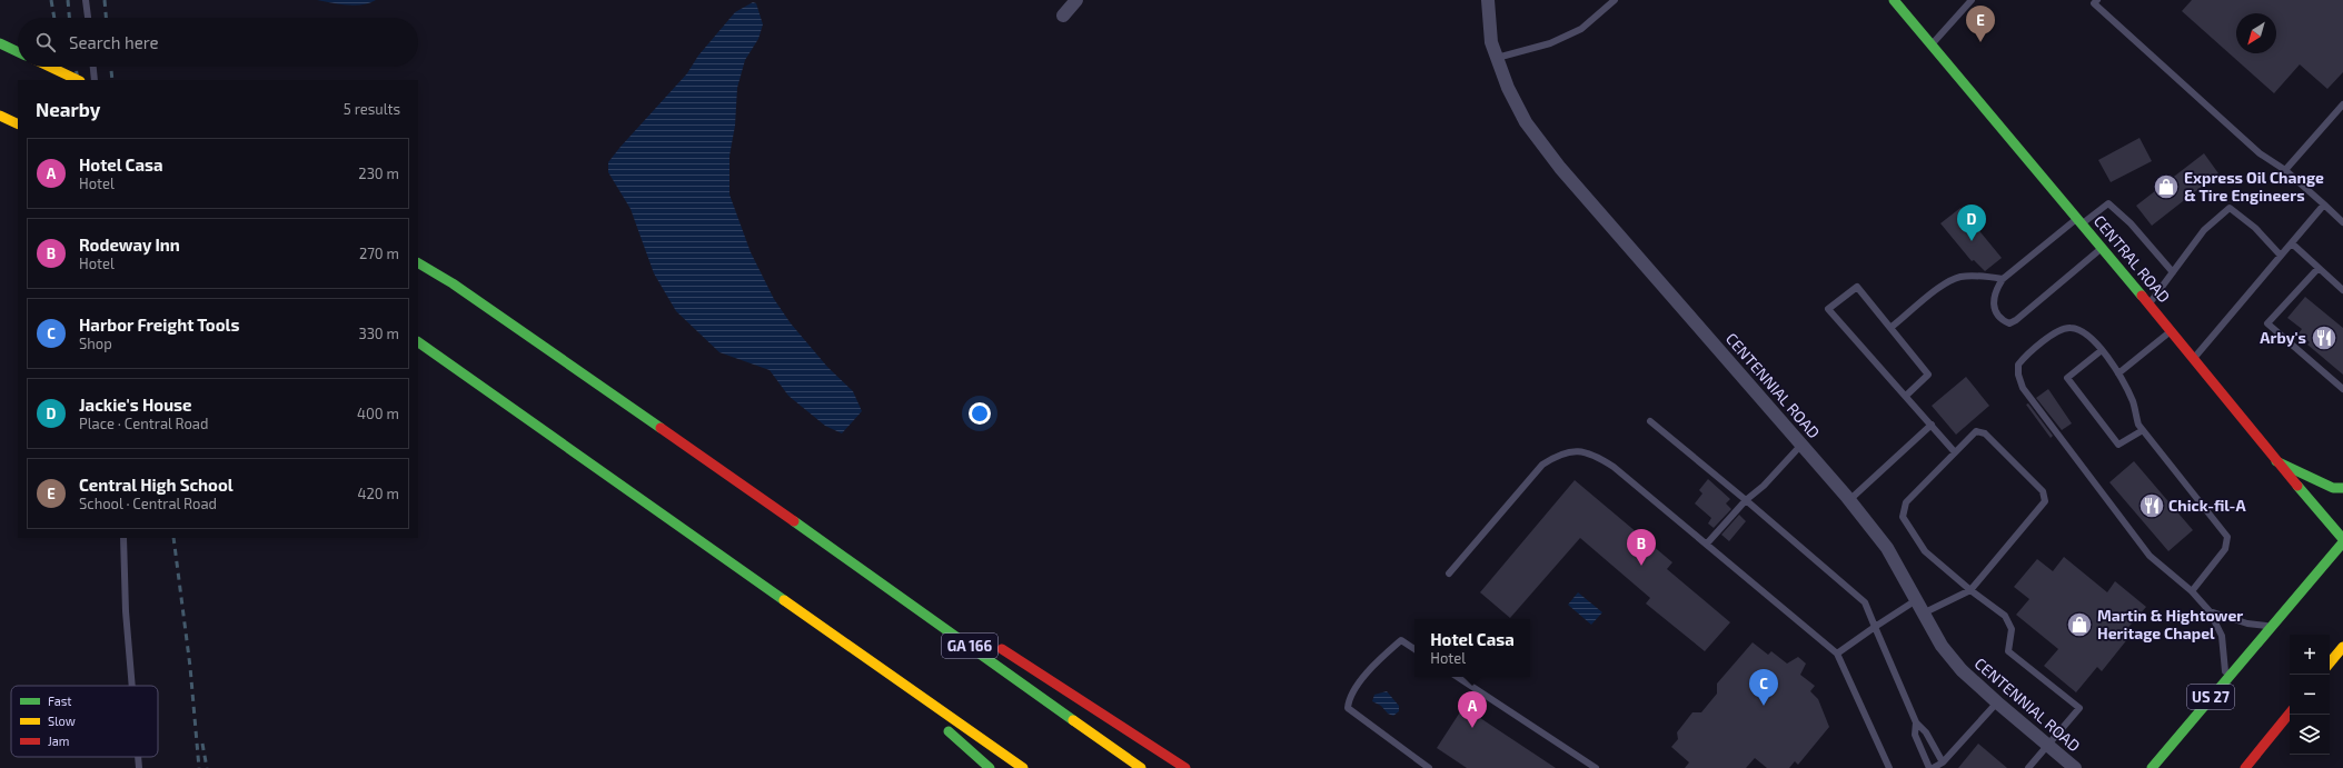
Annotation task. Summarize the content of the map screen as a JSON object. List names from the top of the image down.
{
  "streets": {
    "main road": ["CENTRAL ROAD", "GA 166", "US 27"],
    "street": ["CENTENNIAL ROAD"]
  },
  "crossings": [
    ["CENTRAL ROAD", "US 27"]
  ],
  "places": {
    "shop": ["Express Oil Change & Tire Engineers", "Martin & Hightower Heritage Chapel"],
    "restaurant": ["Arby's", "Chick-fil-A"]
  },
  "legend": ["Fast", "Slow", "Jam"],
  "north": "bottom left",
  "page": {
    "pins": [
      "E",
      "D",
      "B",
      "C",
      "A"
    ],
    "search": "Search here",
    "heading": ["Nearby", "5 results"],
    "list": [
      {
        "mark": "A",
        "name": "Hotel Casa",
        "note": "Hotel",
        "value": "230 m"
      },
      {
        "mark": "B",
        "name": "Rodeway Inn",
        "note": "Hotel",
        "value": "270 m"
      },
      {
        "mark": "C",
        "name": "Harbor Freight Tools",
        "note": "Shop",
        "value": "330 m"
      },
      {
        "mark": "D",
        "name": "Jackie's House",
        "note": "Place · Central Road",
        "value": "400 m"
      },
      {
        "mark": "E",
        "name": "Central High School",
        "note": "School · Central Road",
        "value": "420 m"
      }
    ],
    "popup": ["Hotel Casa", "Hotel"],
    "map_buttons": ["+", "−"]
  }
}
